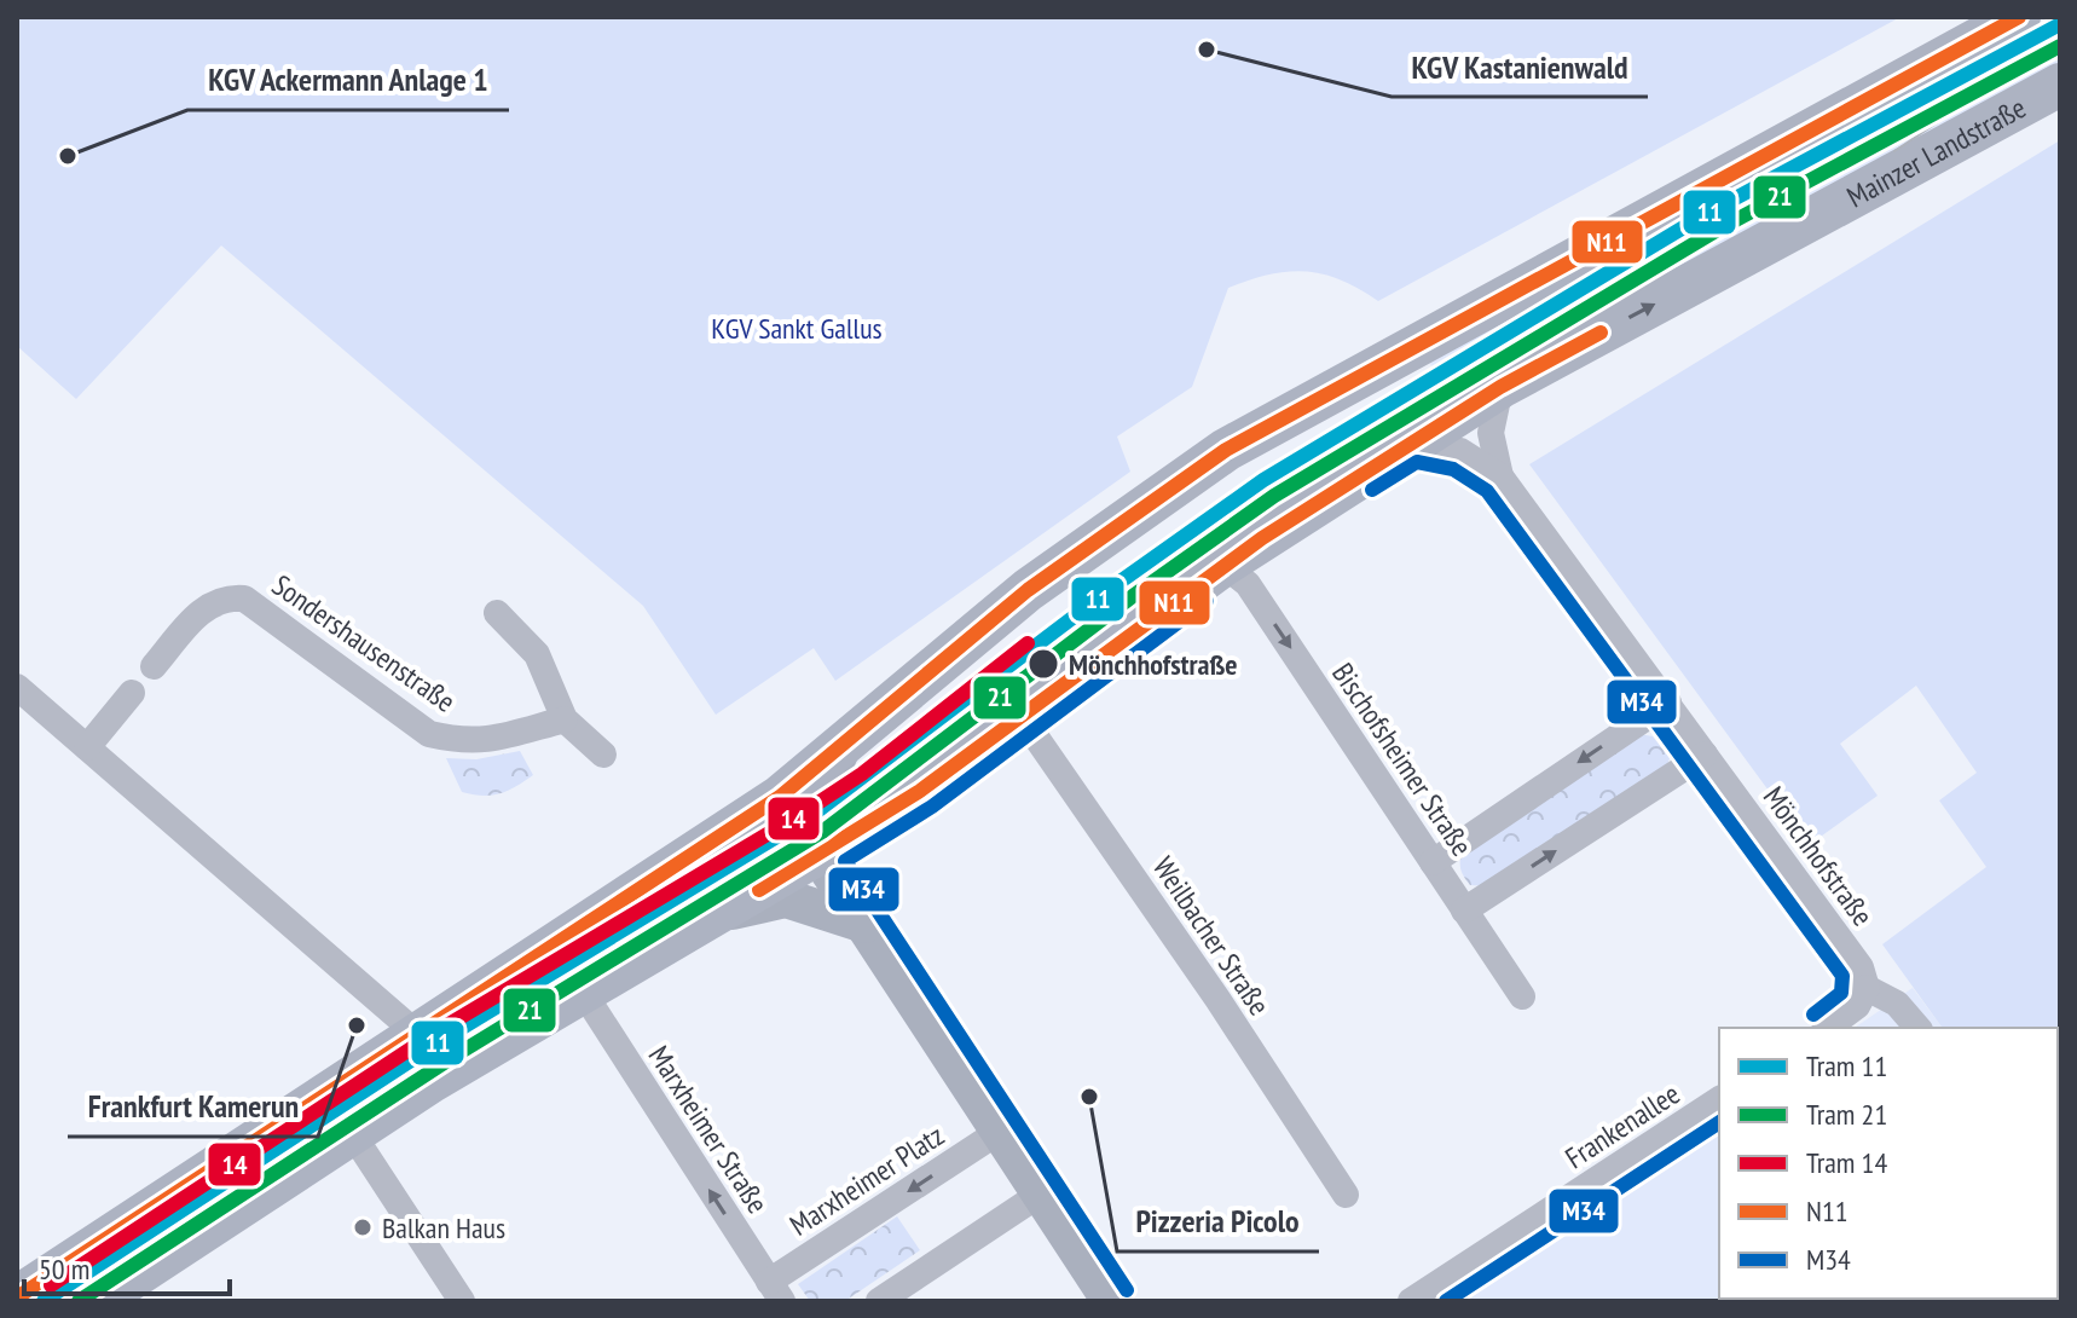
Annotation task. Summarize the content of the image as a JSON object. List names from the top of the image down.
{
  "streets": {
    "main road": ["Mainzer Landstraße"],
    "street": [
      "Sondershausenstraße",
      "Bischofsheimer Straße",
      "Mönchhofstraße",
      "Weilbacher Straße",
      "Frankenallee",
      "Marxheimer Straße",
      "Marxheimer Platz"
    ]
  },
  "crossings": [
    ["Mainzer Landstraße", "Bischofsheimer Straße"],
    ["Mainzer Landstraße", "Mönchhofstraße"],
    ["Mainzer Landstraße", "Weilbacher Straße"],
    ["Mainzer Landstraße", "Marxheimer Straße"],
    ["Marxheimer Straße", "Marxheimer Platz"]
  ],
  "one_way": ["Bischofsheimer Straße", "Marxheimer Straße"],
  "parks": ["KGV Sankt Gallus"],
  "places": [
    "KGV Kastanienwald",
    "KGV Ackermann Anlage 1",
    "Mönchhofstraße",
    "Frankfurt Kamerun",
    "Pizzeria Picolo",
    "Balkan Haus"
  ],
  "lines": [
    "transit line N11",
    "tram line 11",
    "tram line 21",
    "transit line M34",
    "tram line 14"
  ],
  "legend": [
    "Tram 11",
    "Tram 21",
    "Tram 14",
    "N11",
    "M34"
  ],
  "scale_bar": "50 m"
}
